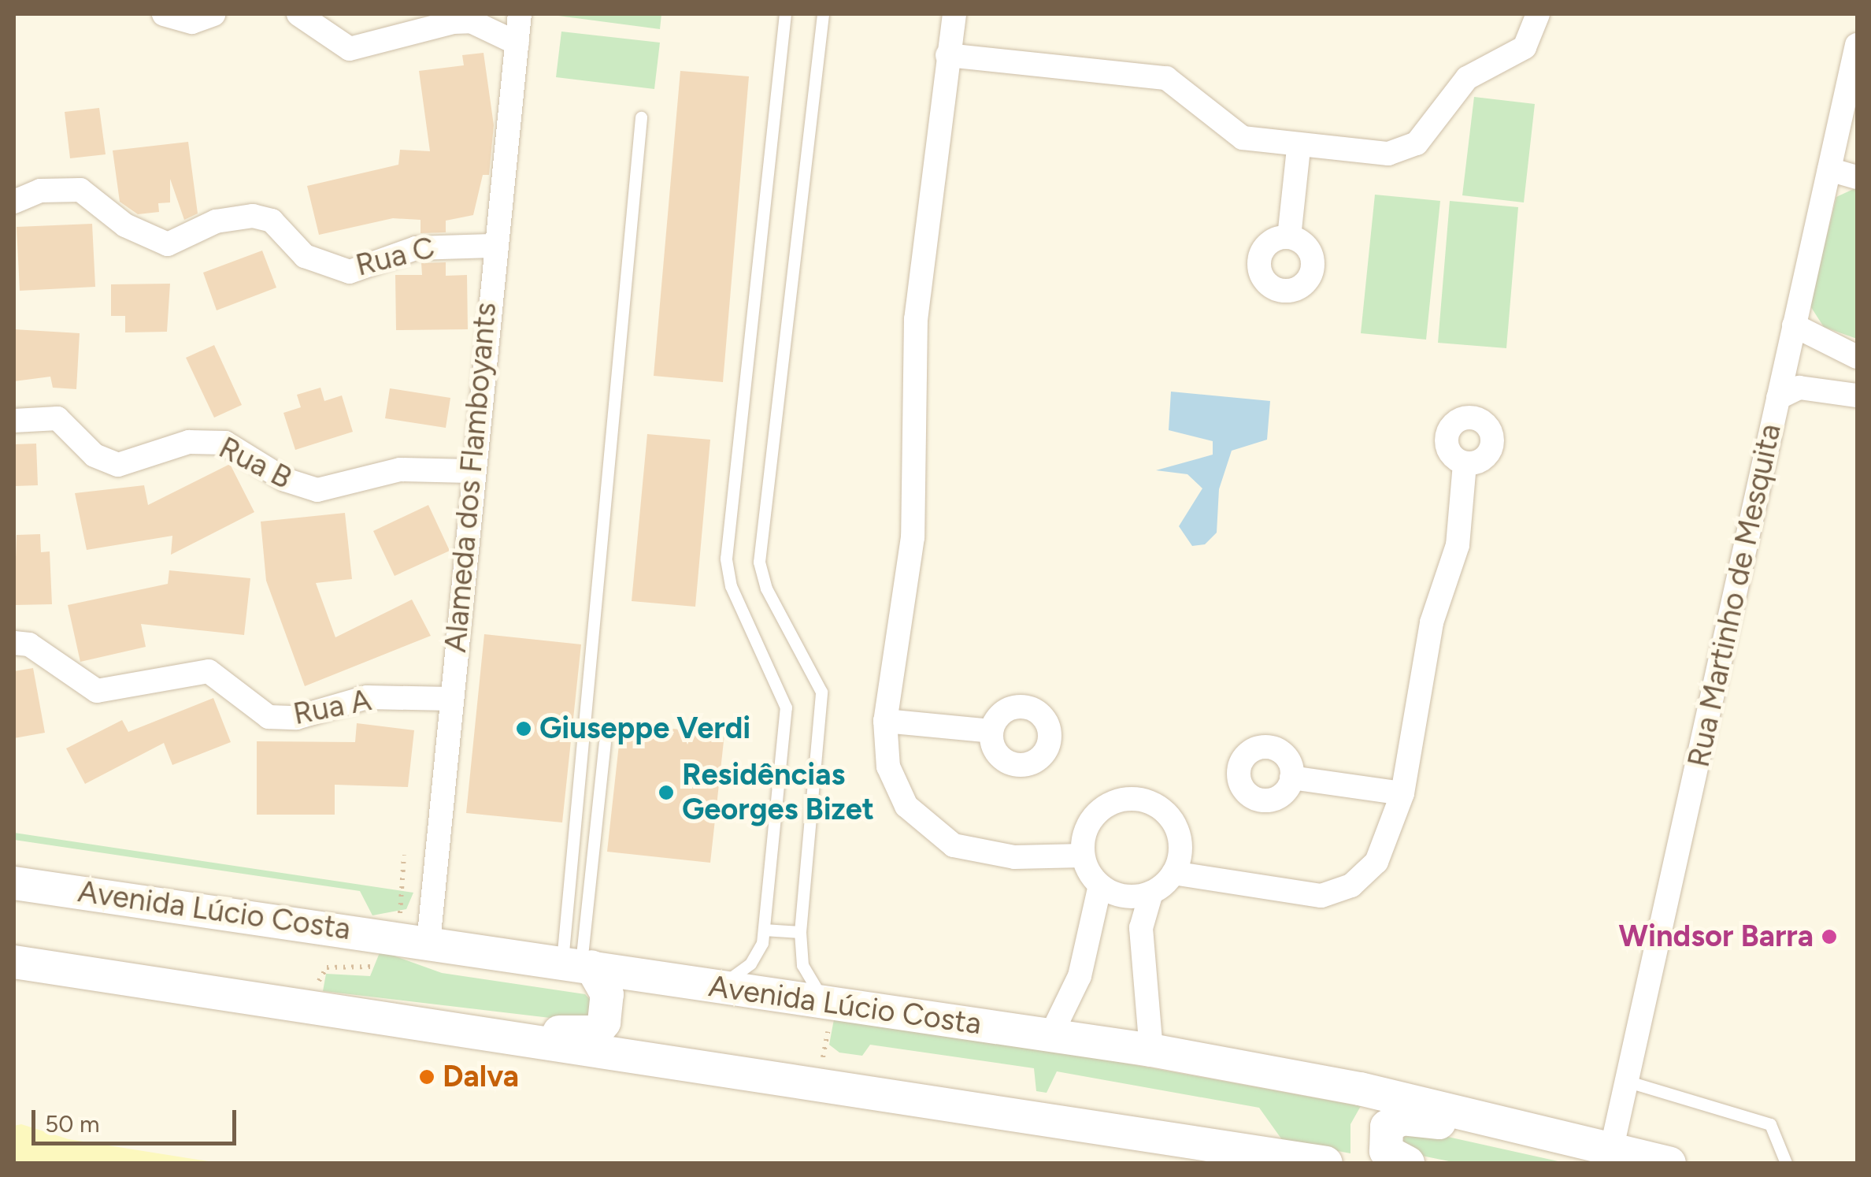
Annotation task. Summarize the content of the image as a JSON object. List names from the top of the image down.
{
  "streets": {
    "main road": ["Avenida Lúcio Costa"],
    "street": [
      "Rua C",
      "Rua B",
      "Alameda dos Flamboyants",
      "Rua Martinho de Mesquita",
      "Rua A"
    ]
  },
  "crossings": [
    ["Rua C", "Alameda dos Flamboyants"],
    ["Rua B", "Alameda dos Flamboyants"],
    ["Alameda dos Flamboyants", "Rua A"],
    ["Alameda dos Flamboyants", "Avenida Lúcio Costa"],
    ["Rua Martinho de Mesquita", "Avenida Lúcio Costa"]
  ],
  "places": [
    "Giuseppe Verdi",
    "Residências Georges Bizet",
    "Windsor Barra",
    "Dalva"
  ],
  "scale_bar": "50 m"
}
